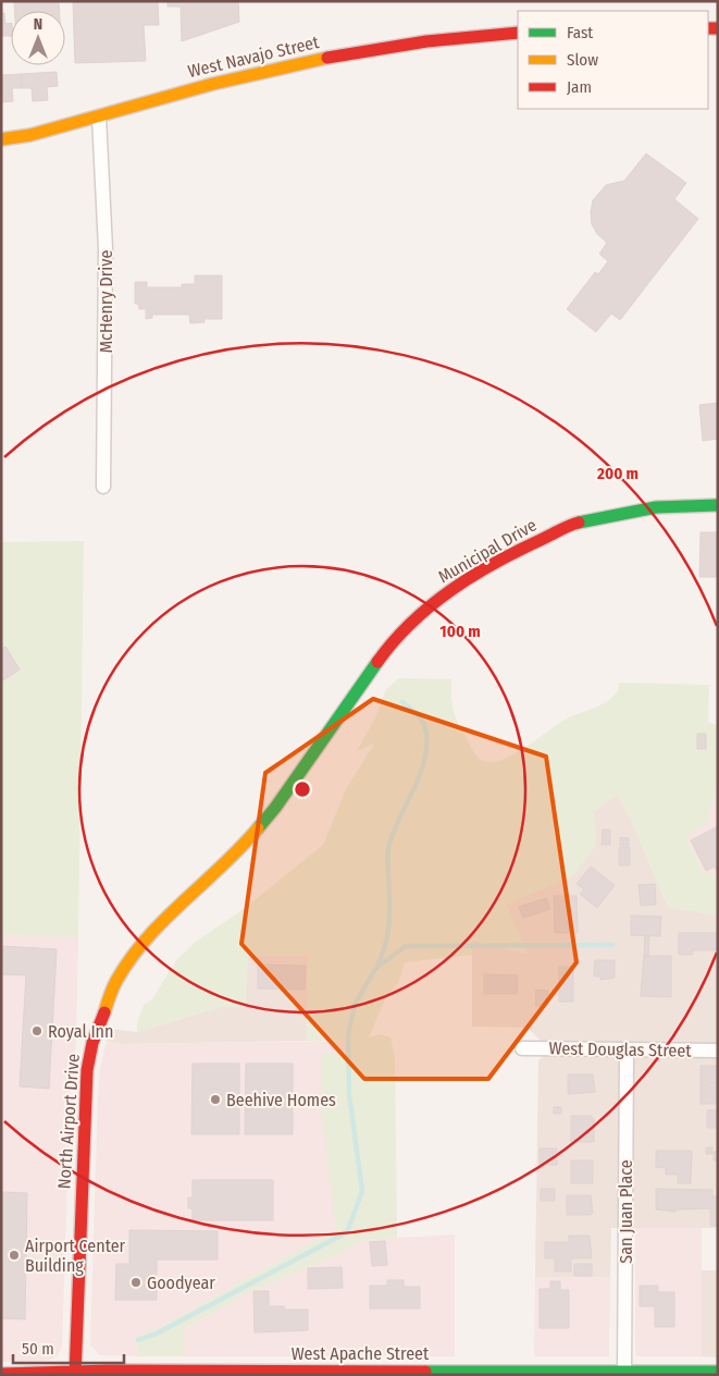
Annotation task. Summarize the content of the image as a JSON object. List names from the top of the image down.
{
  "streets": {
    "main road": [
      "West Navajo Street",
      "Municipal Drive",
      "North Airport Drive",
      "West Apache Street"
    ],
    "street": ["McHenry Drive", "West Douglas Street", "San Juan Place"]
  },
  "crossings": [
    ["West Navajo Street", "McHenry Drive"],
    ["Municipal Drive", "North Airport Drive"],
    ["West Douglas Street", "San Juan Place"],
    ["North Airport Drive", "West Apache Street"],
    ["San Juan Place", "West Apache Street"]
  ],
  "places": [
    "Royal Inn",
    "Beehive Homes",
    "Airport Center Building",
    "Goodyear"
  ],
  "legend": ["Fast", "Slow", "Jam"],
  "scale_bar": "50 m",
  "north": "top",
  "rings": ["200 m", "100 m"]
}
